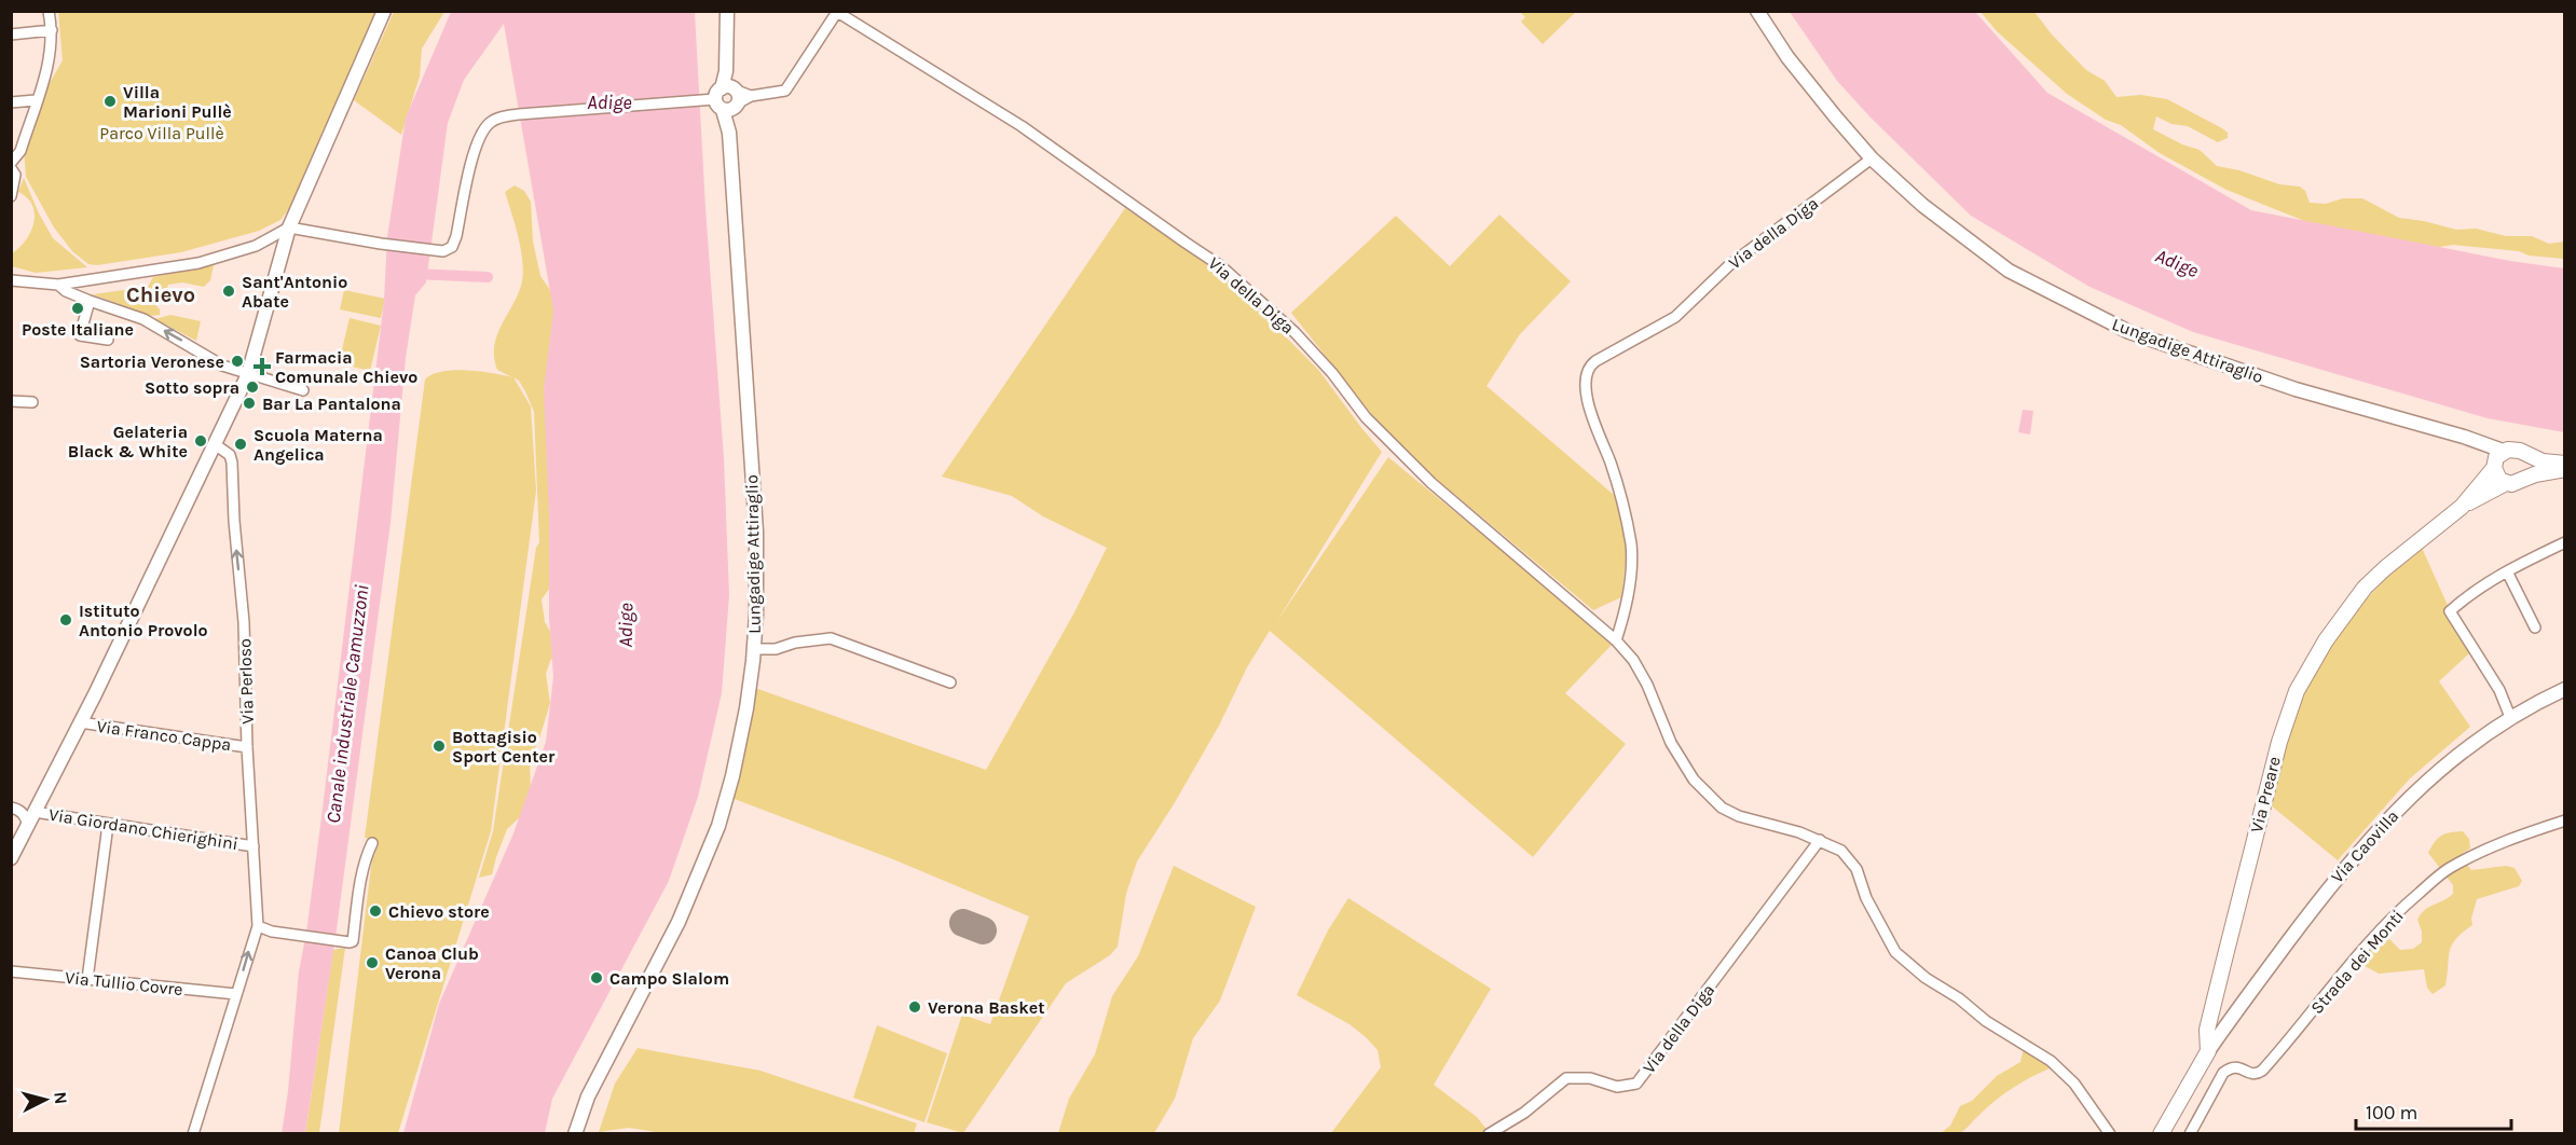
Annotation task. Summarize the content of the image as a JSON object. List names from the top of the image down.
{
  "streets": {
    "main road": ["Lungadige Attiraglio", "Via Preare"],
    "street": [
      "Via della Diga",
      "Via Perloso",
      "Via Franco Cappa",
      "Via Giordano Chierighini",
      "Via Caovilla",
      "Strada dei Monti",
      "Via Tullio Covre"
    ]
  },
  "crossings": [
    ["Via della Diga", "Lungadige Attiraglio"],
    ["Lungadige Attiraglio", "Via Preare"],
    ["Via Perloso", "Via Franco Cappa"],
    ["Via Perloso", "Via Giordano Chierighini"],
    ["Via Perloso", "Via Tullio Covre"],
    ["Via Preare", "Via Caovilla"]
  ],
  "one_way": ["Via Perloso"],
  "districts": ["Chievo"],
  "water": ["Adige", "Canale industriale Camuzzoni"],
  "parks": ["Parco Villa Pullè"],
  "places": {
    "other": [
      "Villa Marioni Pullè",
      "Sant'Antonio Abate",
      "Poste Italiane",
      "Sartoria Veronese",
      "Sotto sopra",
      "Bar La Pantalona",
      "Gelateria Black & White",
      "Scuola Materna Angelica",
      "Istituto Antonio Provolo",
      "Bottagisio Sport Center",
      "Chievo store",
      "Canoa Club Verona",
      "Campo Slalom",
      "Verona Basket"
    ],
    "health": ["Farmacia Comunale Chievo"]
  },
  "scale_bar": "100 m",
  "north": "right"
}
